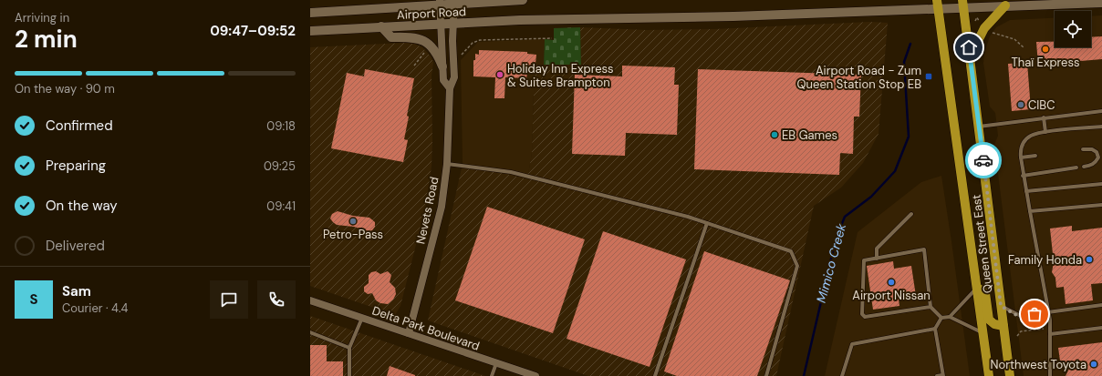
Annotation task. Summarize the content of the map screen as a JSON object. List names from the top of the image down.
{
  "streets": {
    "main road": ["Airport Road", "Queen Street East"],
    "street": ["Nevets Road", "Delta Park Boulevard"]
  },
  "crossings": [
    ["Airport Road", "Nevets Road"],
    ["Airport Road", "Queen Street East"],
    ["Nevets Road", "Delta Park Boulevard"]
  ],
  "water": ["Mimico Creek"],
  "places": {
    "other": [
      "Thaï Express",
      "Holiday Inn Express & Suites Brampton",
      "CIBC",
      "EB Games",
      "Petro-Pass",
      "Family Honda",
      "Airport Nissan",
      "Northwest Toyota"
    ],
    "transit": ["Airport Road - Zum Queen Station Stop EB"]
  },
  "page": {
    "heading": ["2 min", "Arriving in", "09:47–09:52"],
    "panel": ["Sam", "Courier · 4.4"],
    "bar": "On the way · 90 m",
    "list": [
      ["Confirmed", "09:18"],
      ["Preparing", "09:25"],
      ["On the way", "09:41"],
      "Delivered"
    ],
    "round": "S"
  }
}
